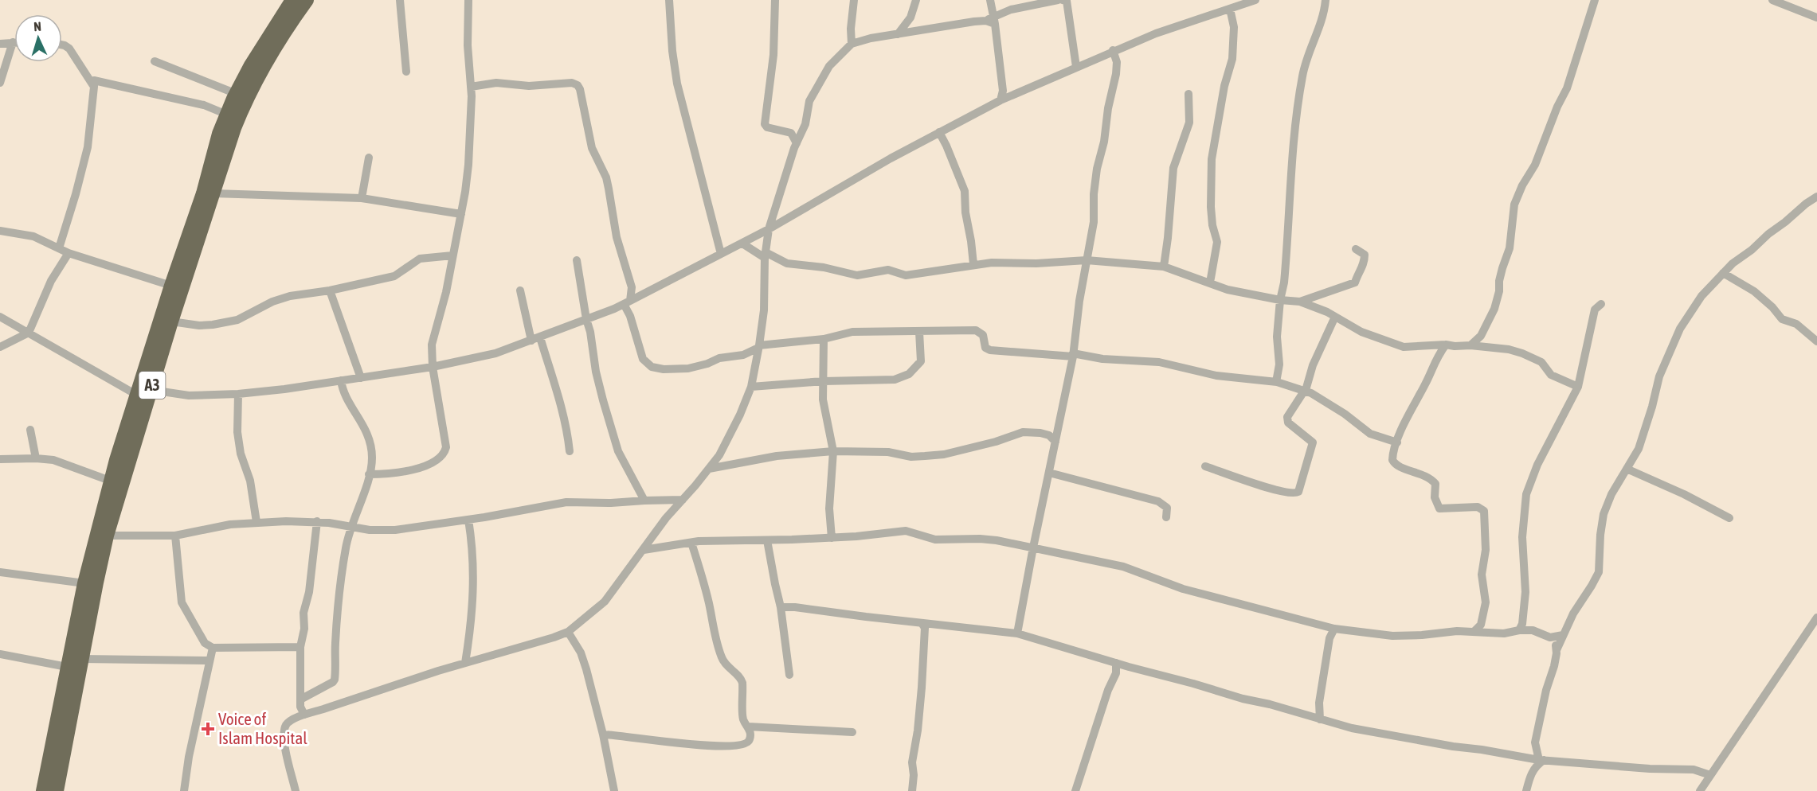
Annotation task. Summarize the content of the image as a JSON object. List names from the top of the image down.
{
  "streets": {
    "highway": ["A3"]
  },
  "places": {
    "health": ["Voice of Islam Hospital"]
  },
  "north": "top"
}
